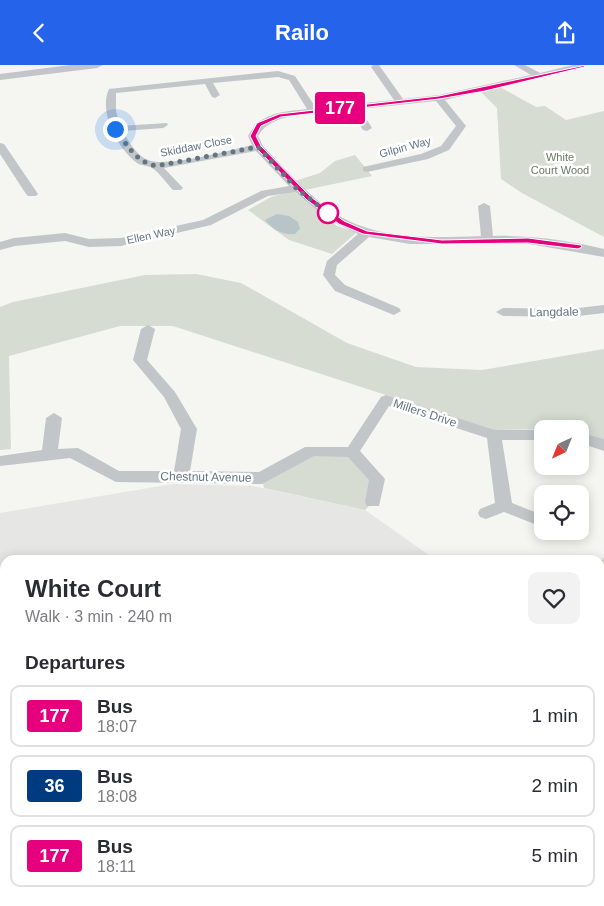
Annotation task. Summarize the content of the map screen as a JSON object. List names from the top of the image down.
{
  "streets": {
    "street": [
      "Skiddaw Close",
      "Gilpin Way",
      "Ellen Way",
      "Langdale",
      "Millers Drive",
      "Chestnut Avenue"
    ]
  },
  "crossings": [
    ["Millers Drive", "Chestnut Avenue"]
  ],
  "parks": ["White Court Wood"],
  "lines": ["bus line 177"],
  "north": "bottom left",
  "page": {
    "header": "Railo",
    "on_map": "177",
    "heading": [
      ["White Court", "Walk · 3 min · 240 m"],
      "Departures"
    ],
    "list": [
      {
        "mark": "177",
        "name": "Bus",
        "note": "18:07",
        "value": "1 min"
      },
      {
        "mark": "36",
        "name": "Bus",
        "note": "18:08",
        "value": "2 min"
      },
      {
        "mark": "177",
        "name": "Bus",
        "note": "18:11",
        "value": "5 min"
      }
    ]
  }
}
